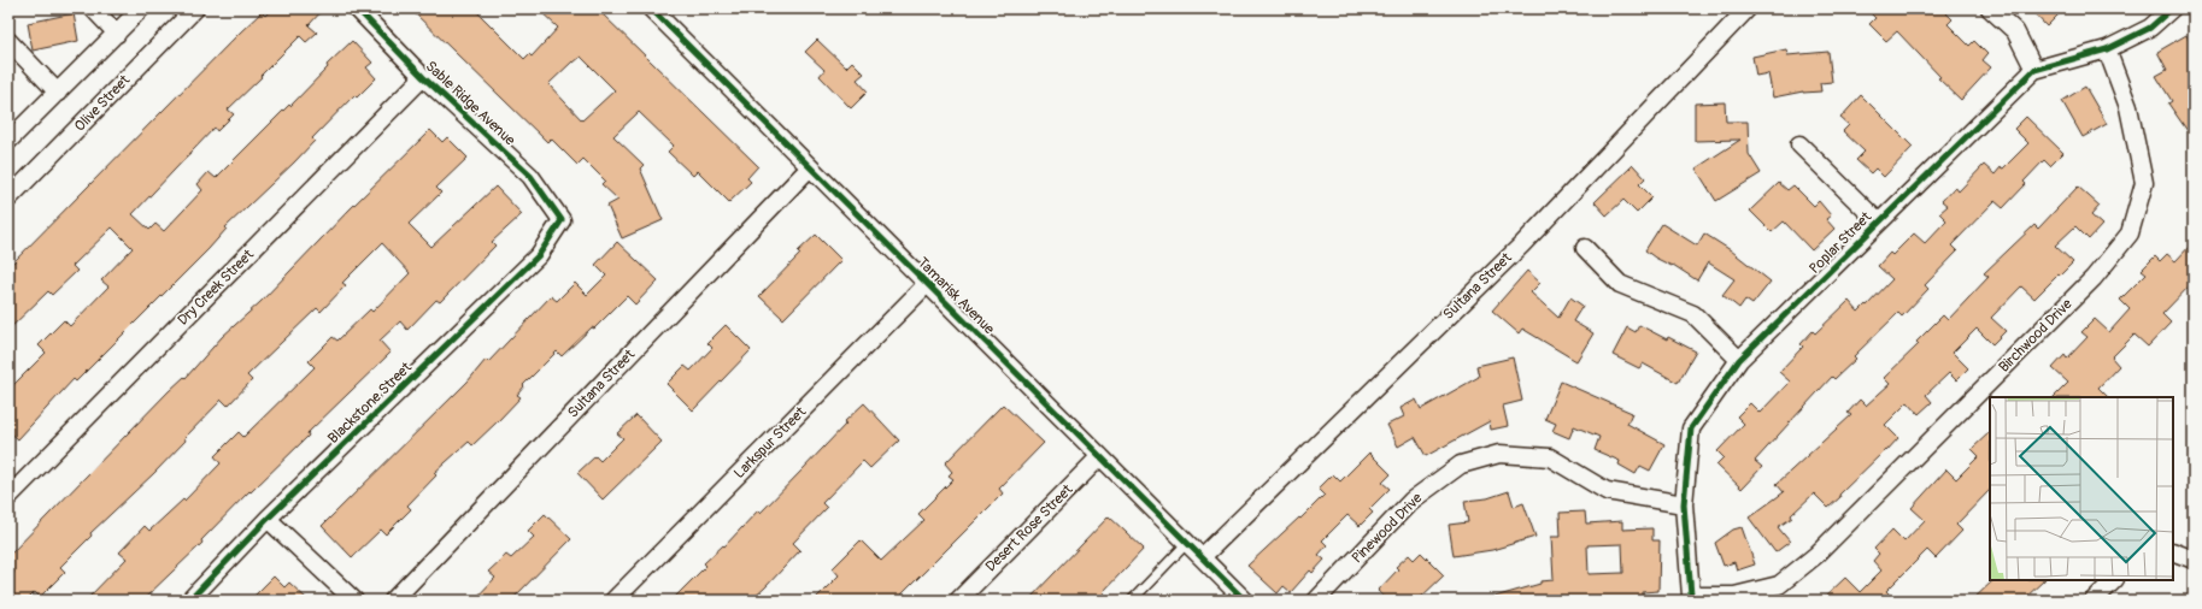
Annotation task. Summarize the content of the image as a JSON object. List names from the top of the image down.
{
  "streets": {
    "street": [
      "Olive Street",
      "Sable Ridge Avenue",
      "Poplar Street",
      "Sultana Street",
      "Dry Creek Street",
      "Tamarisk Avenue",
      "Birchwood Drive",
      "Blackstone Street",
      "Larkspur Street",
      "Desert Rose Street",
      "Pinewood Drive"
    ]
  },
  "crossings": [
    ["Sable Ridge Avenue", "Dry Creek Street"],
    ["Sable Ridge Avenue", "Blackstone Street"],
    ["Poplar Street", "Birchwood Drive"],
    ["Poplar Street", "Pinewood Drive"],
    ["Sultana Street", "Tamarisk Avenue"],
    ["Tamarisk Avenue", "Larkspur Street"],
    ["Tamarisk Avenue", "Desert Rose Street"]
  ]
}
